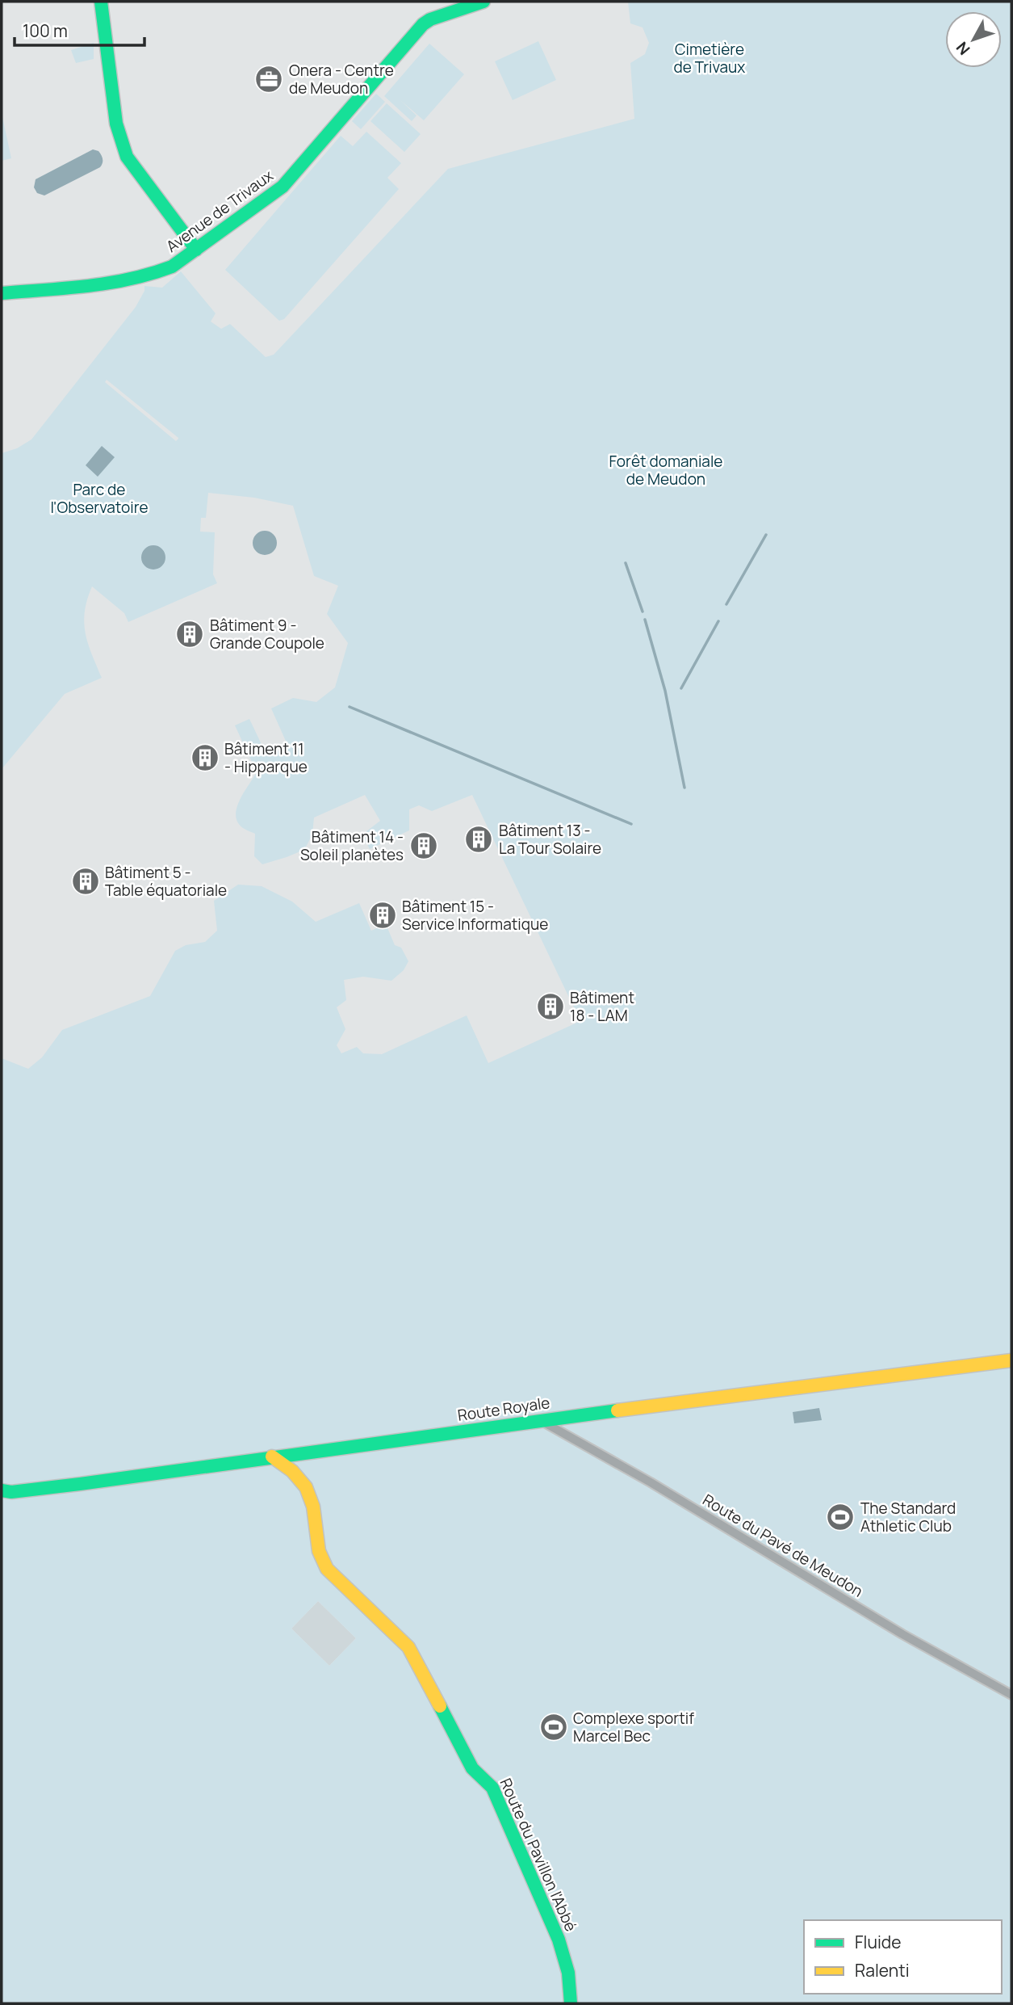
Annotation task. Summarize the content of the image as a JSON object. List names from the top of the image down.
{
  "streets": {
    "street": [
      "Avenue de Trivaux",
      "Route Royale",
      "Route du Pavé de Meudon",
      "Route du Pavillon l'Abbé"
    ]
  },
  "crossings": [
    ["Route Royale", "Route du Pavé de Meudon"],
    ["Route Royale", "Route du Pavillon l'Abbé"]
  ],
  "parks": ["Cimetière de Trivaux", "Forêt domaniale de Meudon", "Parc de l'Observatoire"],
  "places": {
    "office": ["Onera - Centre de Meudon"],
    "building": [
      "Bâtiment 9 - Grande Coupole",
      "Bâtiment 11 - Hipparque",
      "Bâtiment 13 - La Tour Solaire",
      "Bâtiment 14 - Soleil planètes",
      "Bâtiment 5 - Table équatoriale",
      "Bâtiment 15 - Service Informatique",
      "Bâtiment 18 - LAM"
    ],
    "sports": ["The Standard Athletic Club", "Complexe sportif Marcel Bec"]
  },
  "legend": ["Fluide", "Ralenti"],
  "scale_bar": "100 m",
  "north": "bottom left"
}
